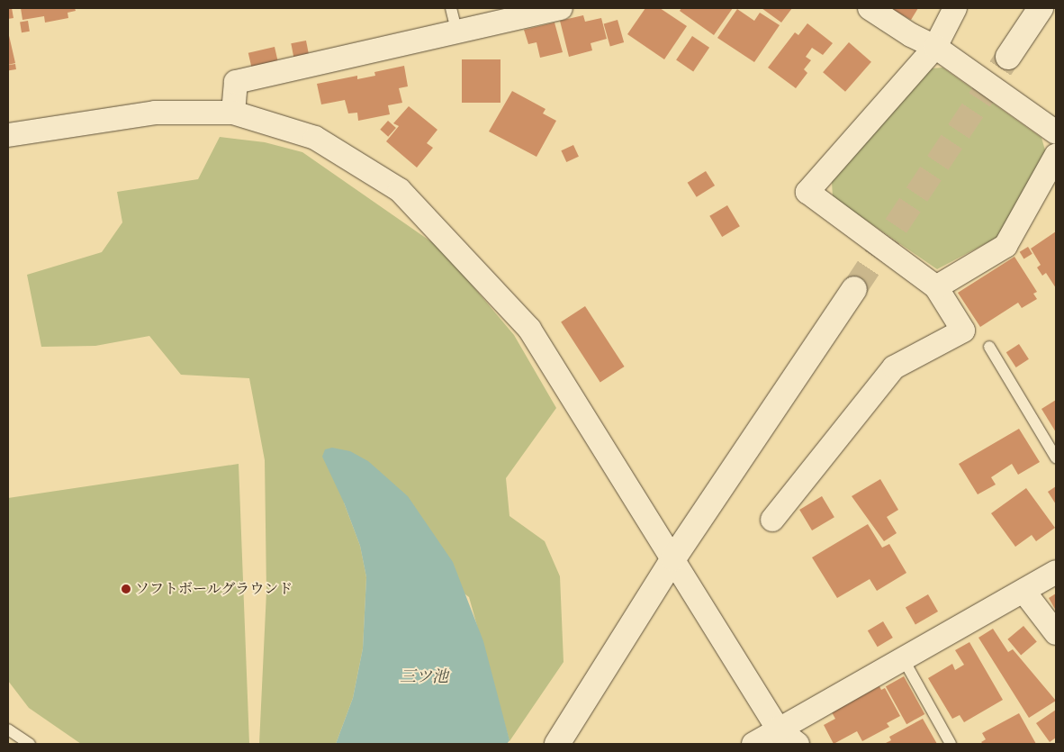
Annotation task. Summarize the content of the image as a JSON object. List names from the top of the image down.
{
  "water": ["三ツ池"],
  "places": ["ソフトボールグラウンド"]
}
